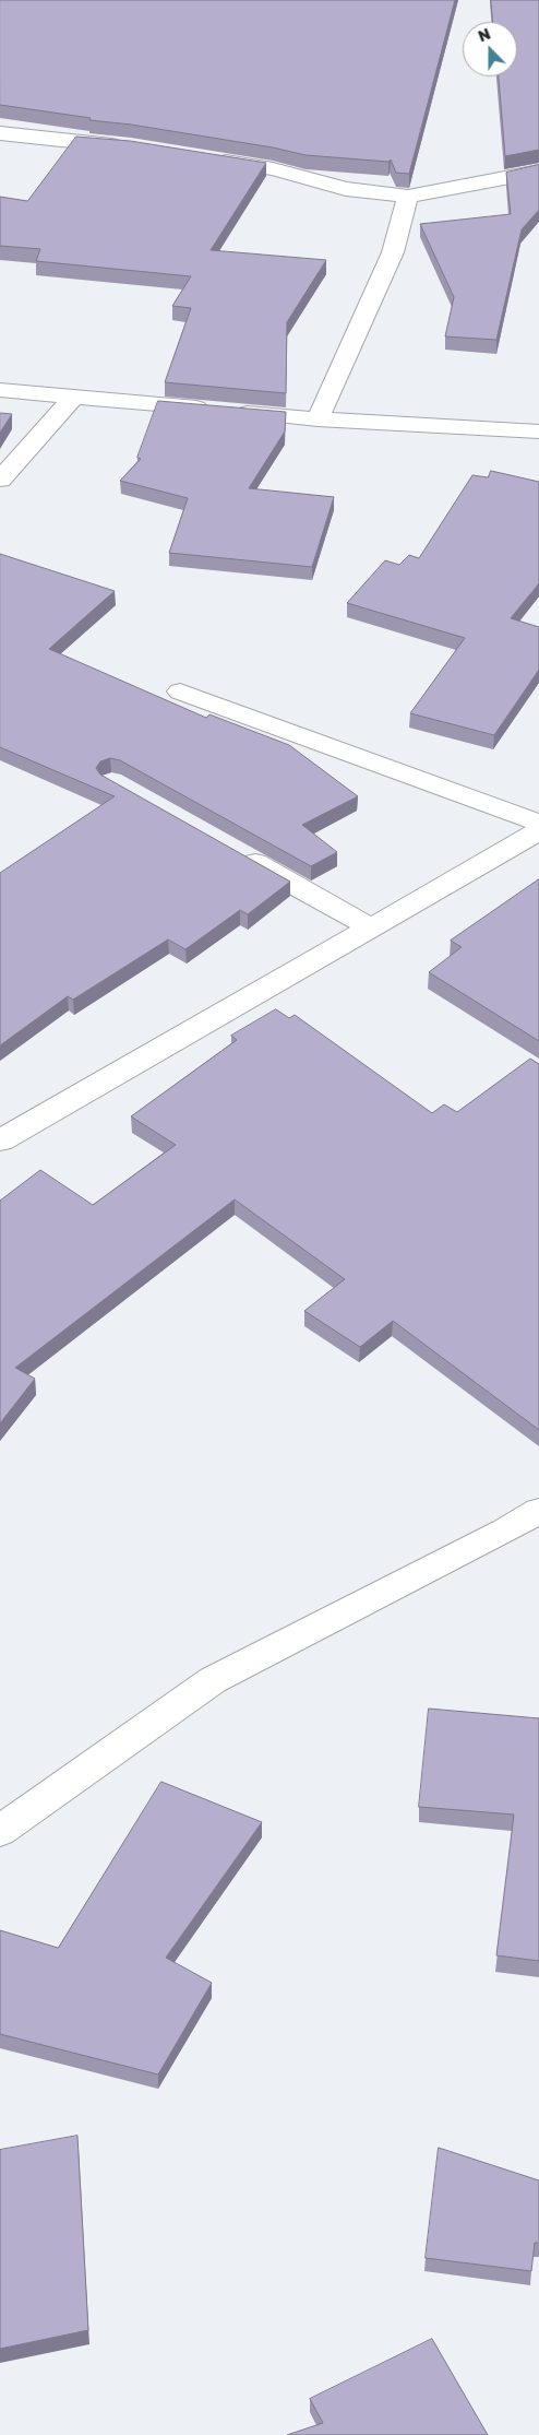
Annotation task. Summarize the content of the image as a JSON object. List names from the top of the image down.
{
  "north": "top"
}
